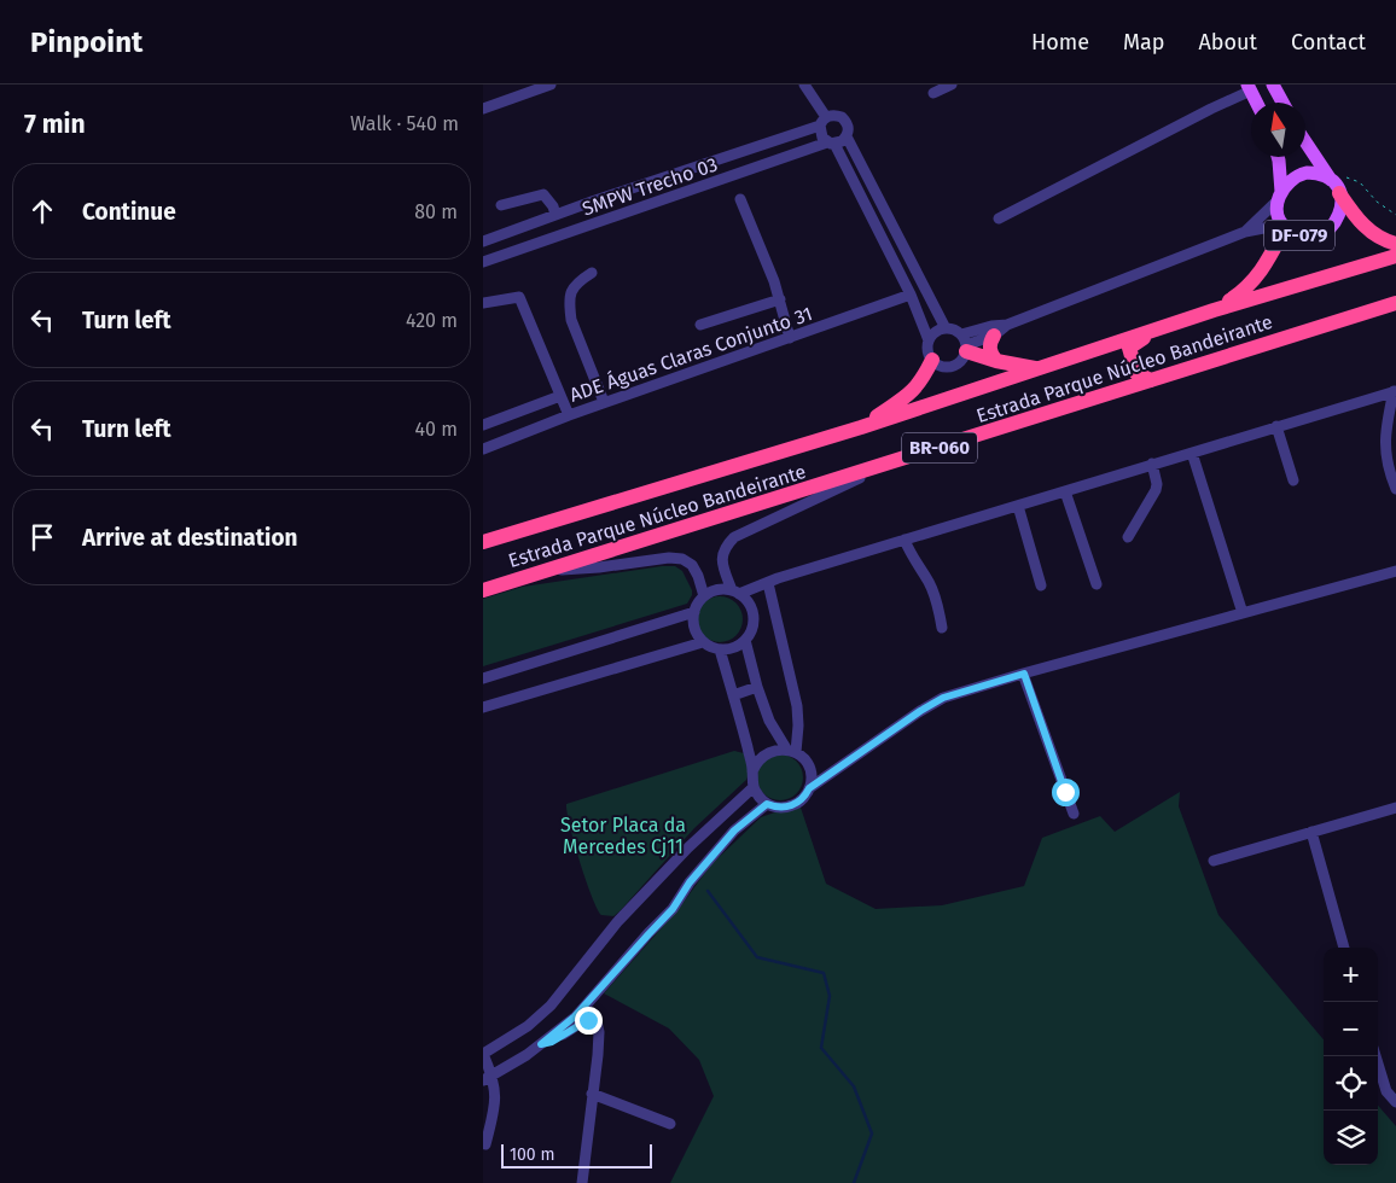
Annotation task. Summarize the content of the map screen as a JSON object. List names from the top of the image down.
{
  "streets": {
    "highway": ["Estrada Parque Núcleo Bandeirante", "BR-060"],
    "main road": ["DF-079"],
    "street": ["SMPW Trecho 03", "ADE Águas Claras Conjunto 31"]
  },
  "parks": ["Setor Placa da Mercedes Cj11"],
  "scale_bar": "100 m",
  "north": "top",
  "page": {
    "header": "Pinpoint",
    "nav": [
      "Home",
      "Map",
      "About",
      "Contact"
    ],
    "heading": ["7 min", "Walk · 540 m"],
    "list": [
      ["Continue", "80 m"],
      ["Turn left", "420 m"],
      ["Turn left", "40 m"],
      "Arrive at destination"
    ],
    "map_buttons": ["+", "−"],
    "scale": "100 m"
  }
}
